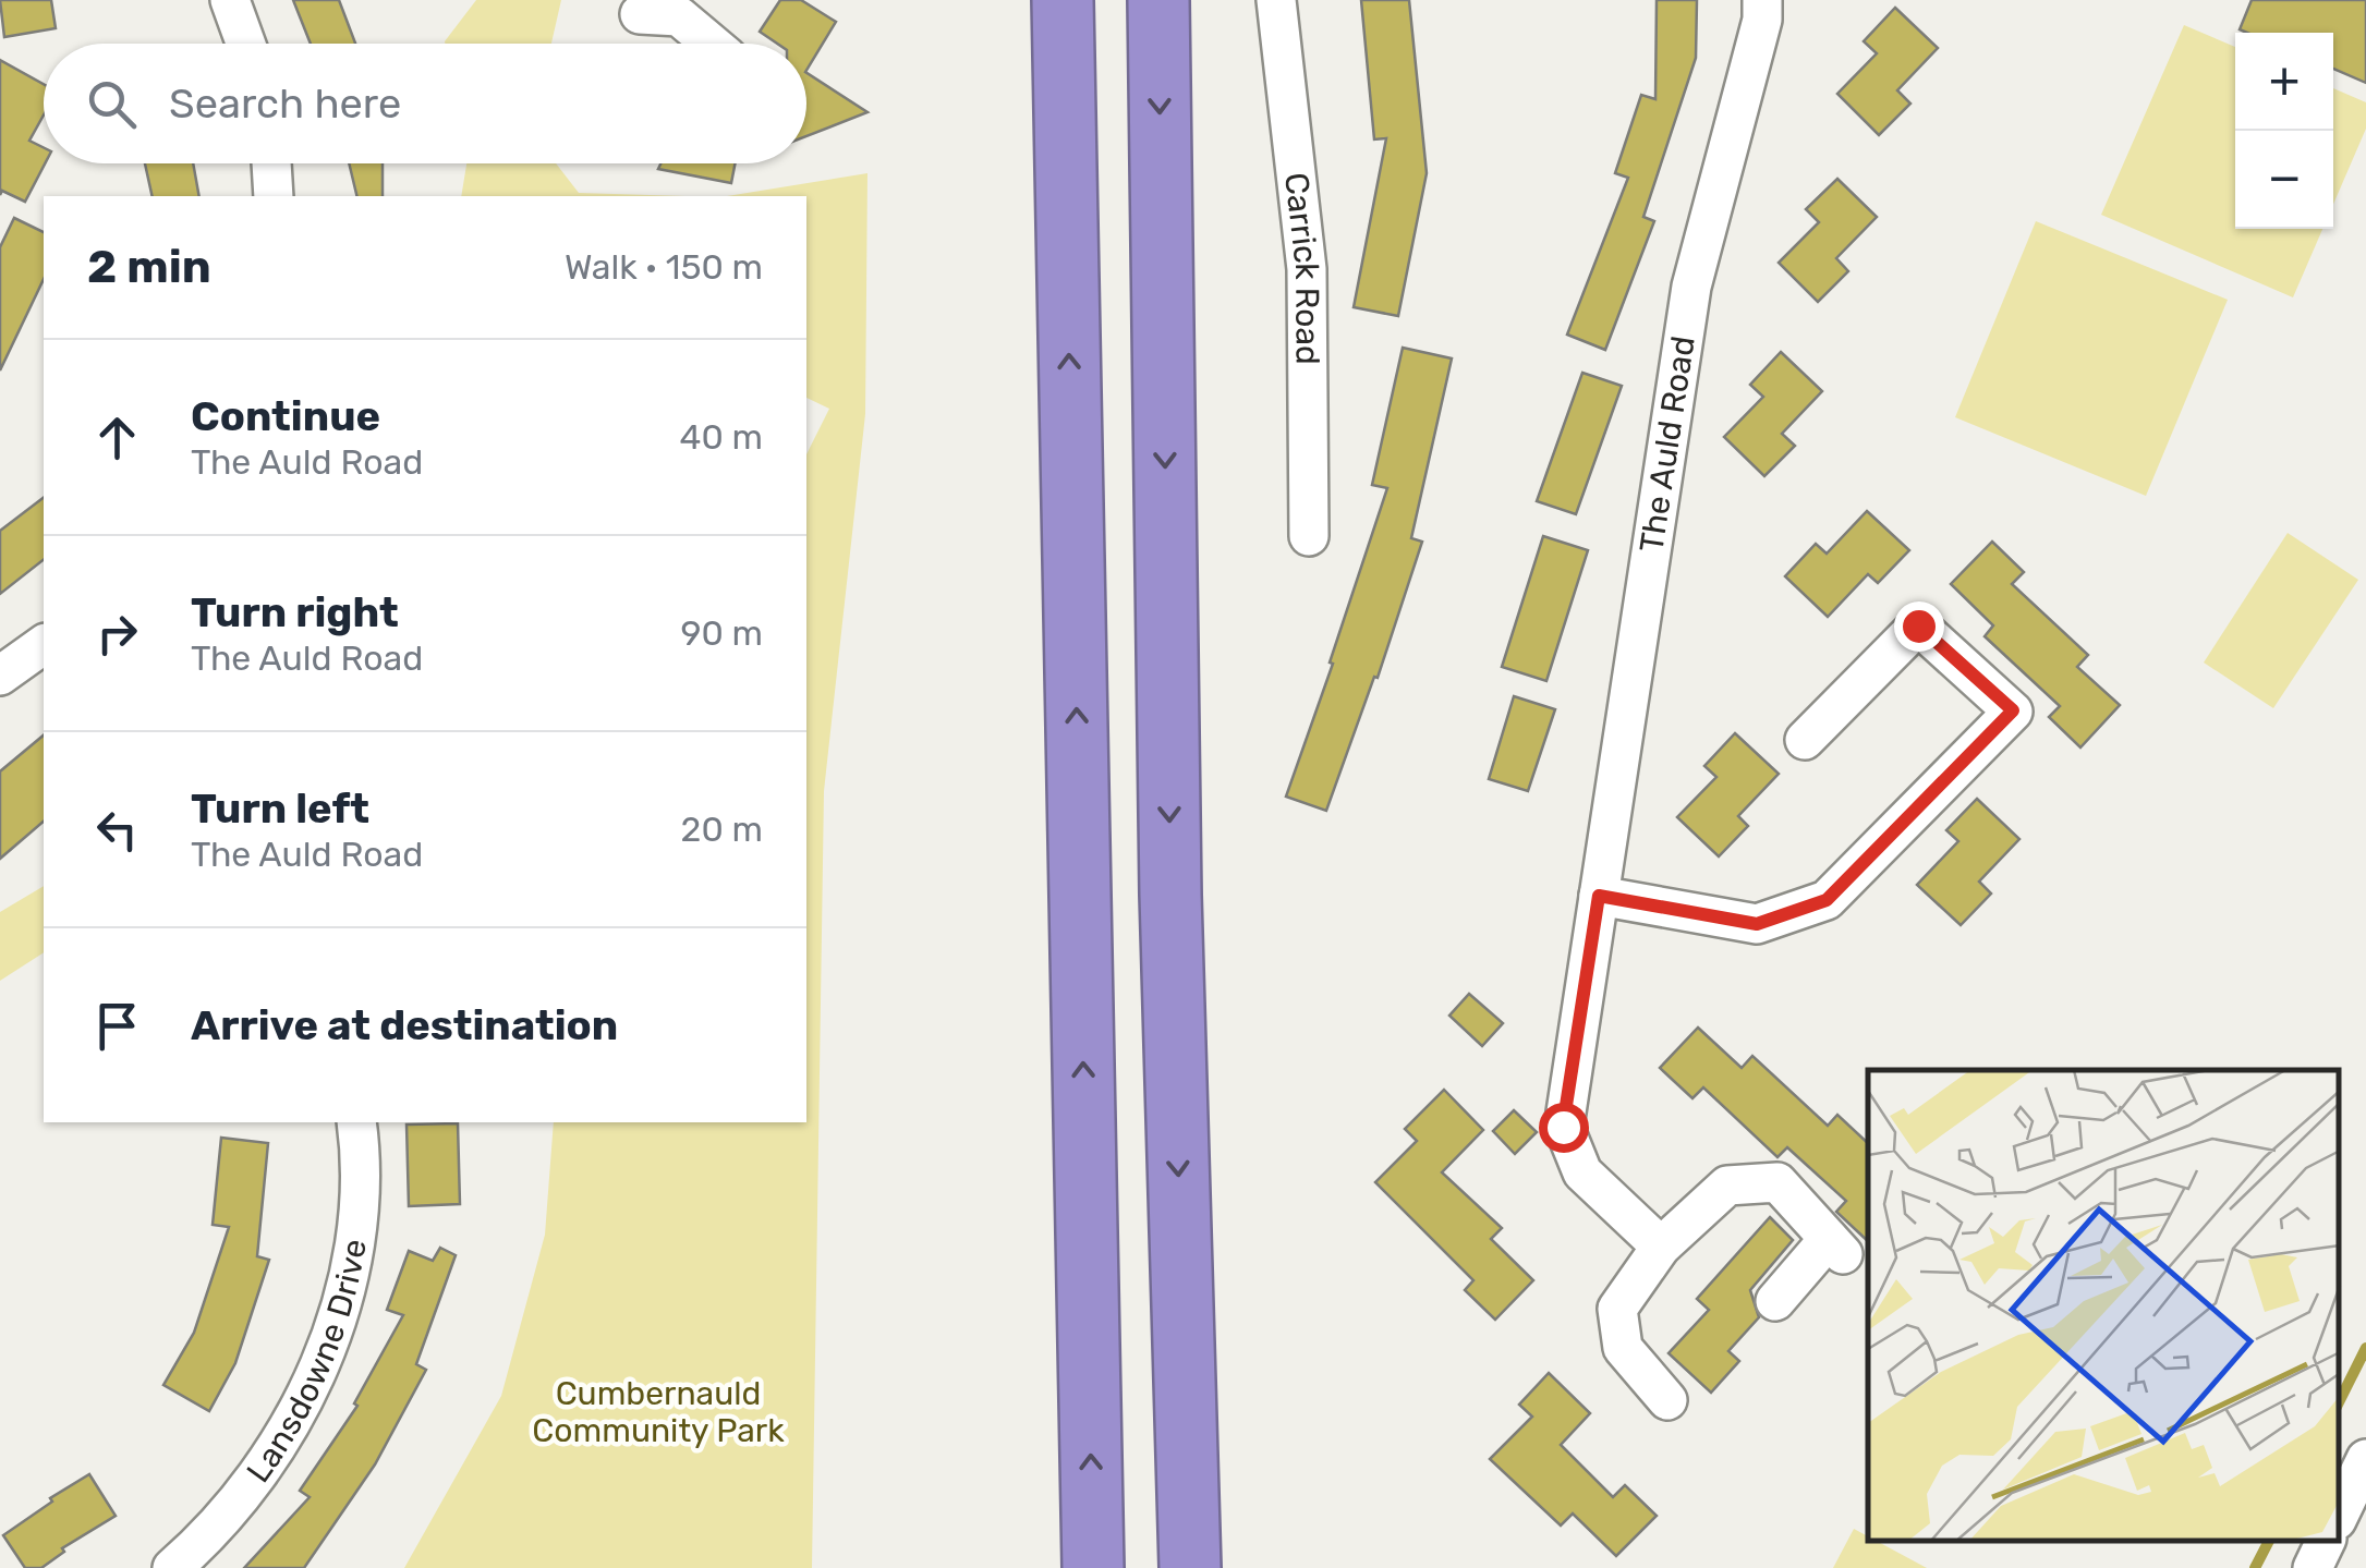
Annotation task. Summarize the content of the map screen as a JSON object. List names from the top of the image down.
{
  "streets": {
    "street": ["Carrick Road", "The Auld Road", "Lansdowne Drive"]
  },
  "parks": ["Cumbernauld Community Park"],
  "page": {
    "map_buttons": ["+", "−"],
    "search": "Search here",
    "heading": ["2 min", "Walk · 150 m"],
    "list": [
      ["Continue", "The Auld Road", "40 m"],
      ["Turn right", "The Auld Road", "90 m"],
      ["Turn left", "The Auld Road", "20 m"],
      "Arrive at destination"
    ]
  }
}
